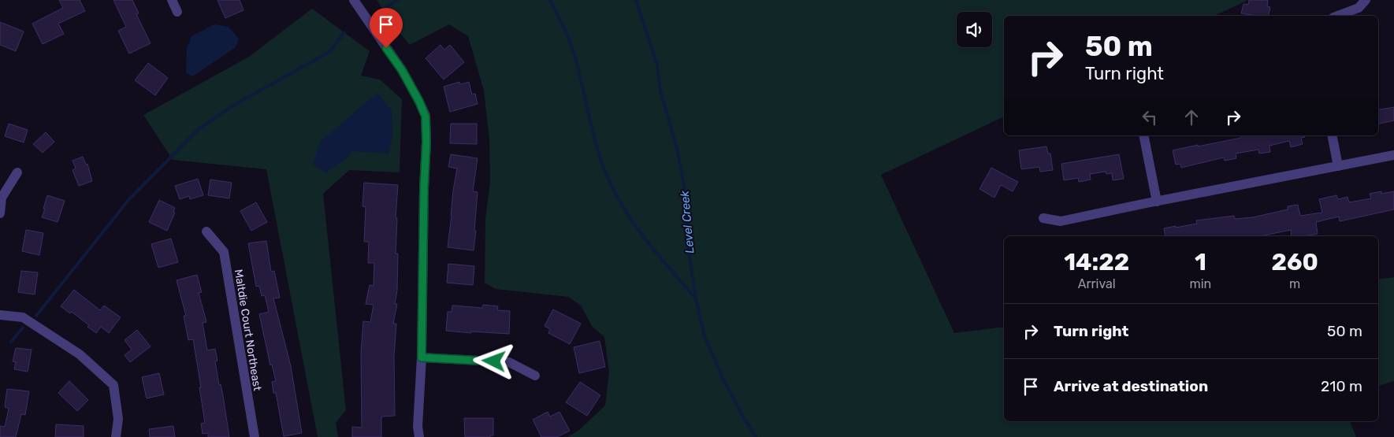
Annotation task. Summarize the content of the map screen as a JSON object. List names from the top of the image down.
{
  "streets": {
    "street": ["Maltdie Court Northeast"]
  },
  "water": ["Level Creek"],
  "page": {
    "turn": ["50 m", "Turn right"],
    "eta": [
      "14:22",
      "Arrival",
      "1",
      "min",
      "260",
      "m"
    ],
    "list": [
      {
        "name": "Turn right",
        "value": "50 m"
      },
      {
        "name": "Arrive at destination",
        "value": "210 m"
      }
    ]
  }
}
